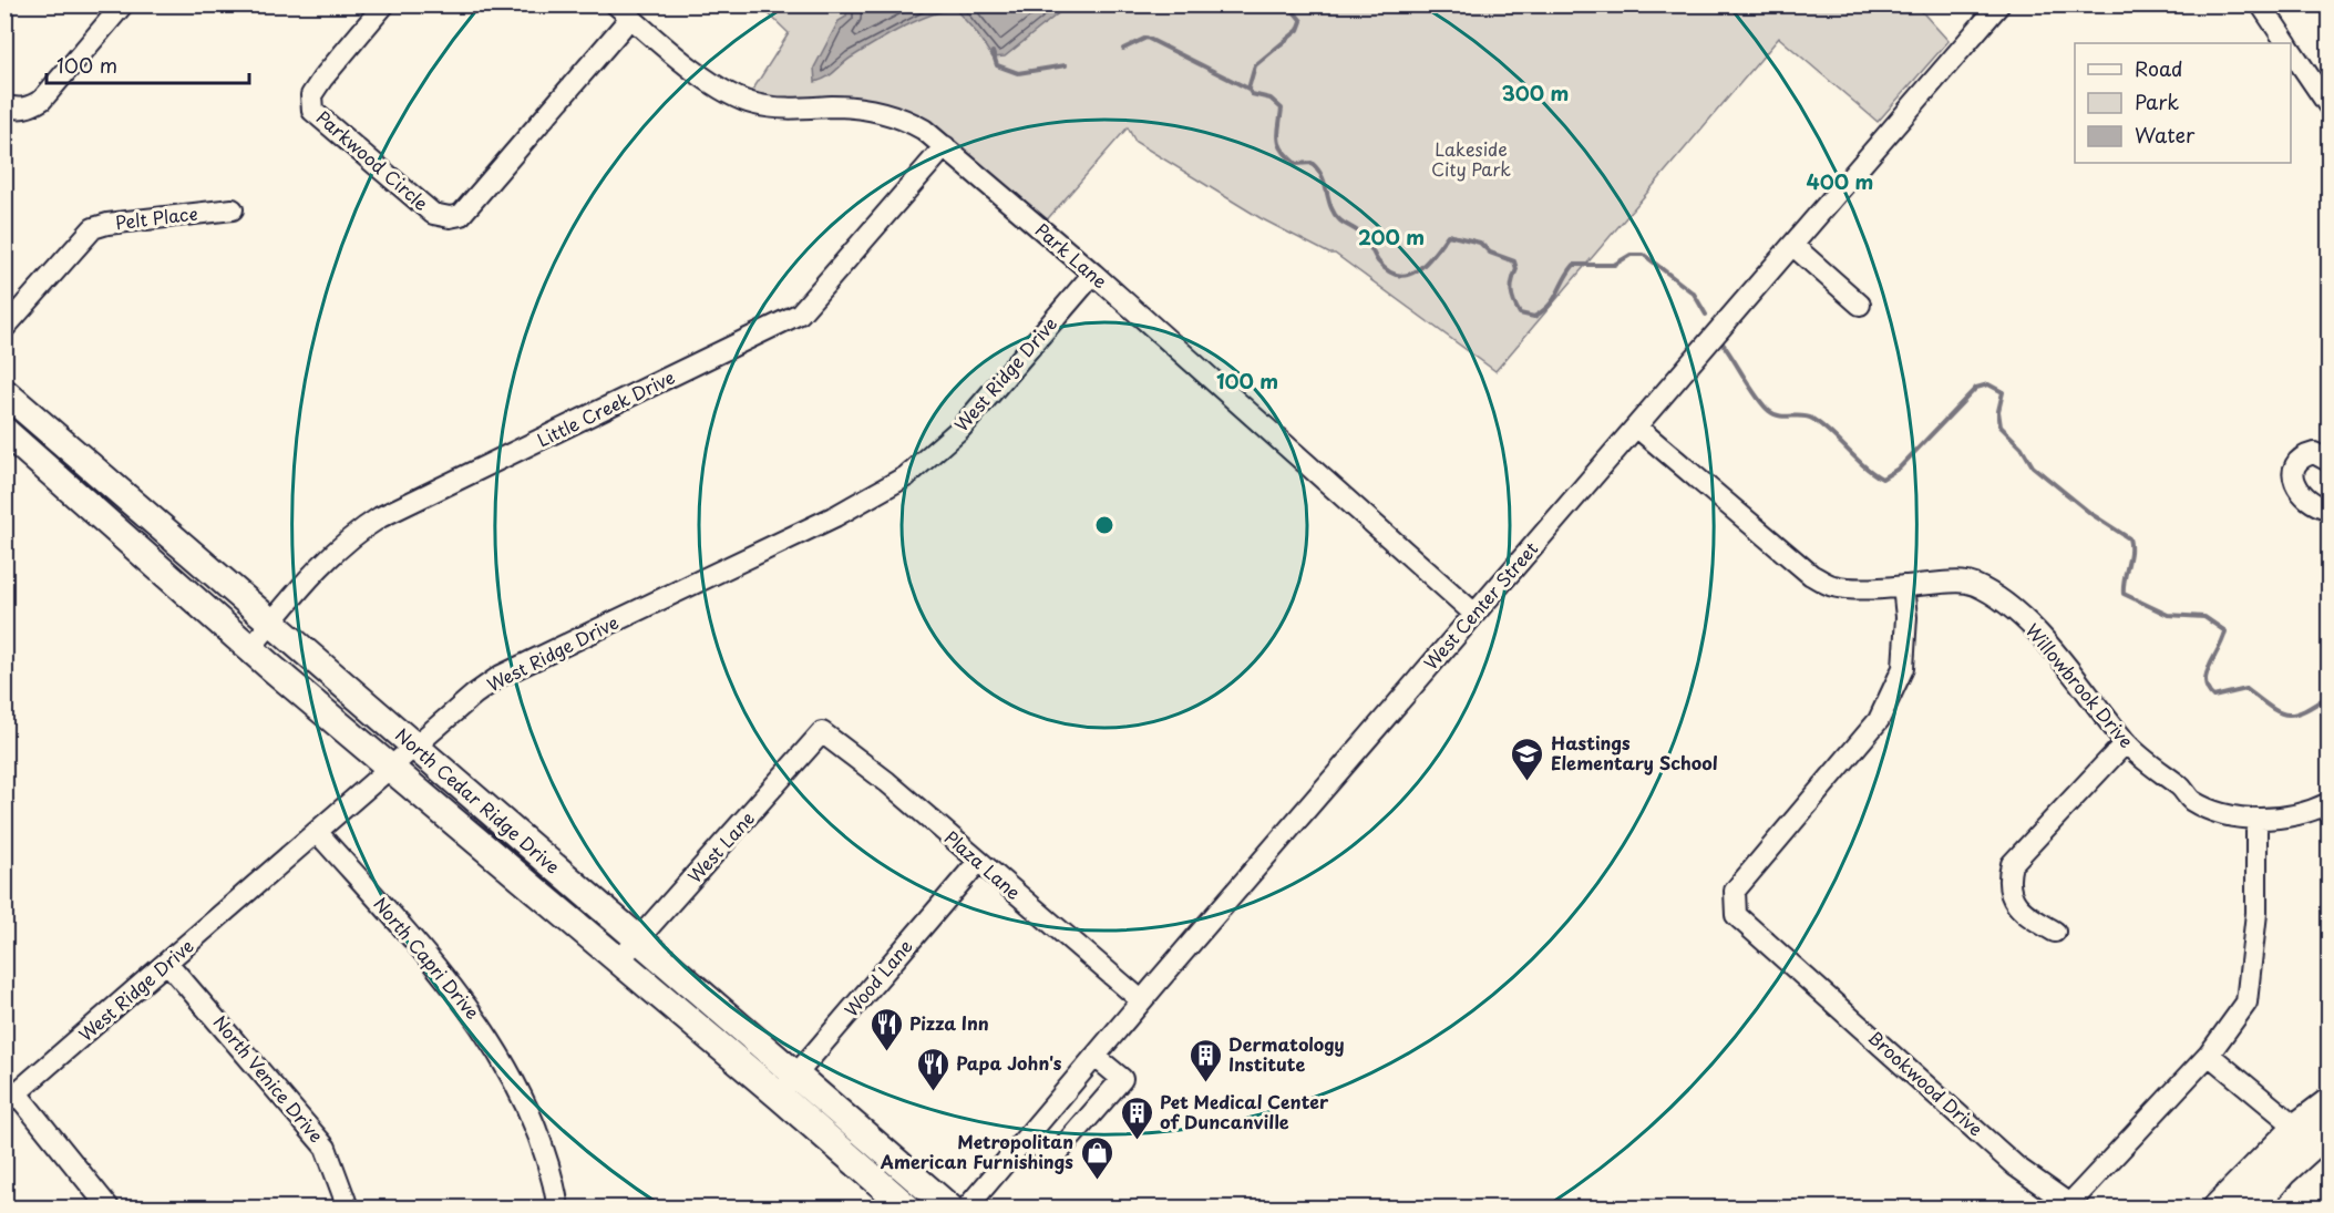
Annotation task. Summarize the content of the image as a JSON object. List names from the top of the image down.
{
  "streets": {
    "main road": ["North Cedar Ridge Drive"],
    "street": [
      "Parkwood Circle",
      "Pelt Place",
      "Park Lane",
      "West Ridge Drive",
      "Little Creek Drive",
      "West Center Street",
      "Willowbrook Drive",
      "West Lane",
      "Plaza Lane",
      "North Capri Drive",
      "Wood Lane",
      "North Venice Drive",
      "Brookwood Drive"
    ]
  },
  "crossings": [
    ["Parkwood Circle", "Park Lane"],
    ["Park Lane", "West Ridge Drive"],
    ["Park Lane", "Little Creek Drive"],
    ["Park Lane", "West Center Street"],
    ["West Ridge Drive", "North Cedar Ridge Drive"],
    ["West Ridge Drive", "North Capri Drive"],
    ["West Ridge Drive", "North Venice Drive"],
    ["Little Creek Drive", "North Cedar Ridge Drive"],
    ["West Center Street", "Willowbrook Drive"],
    ["West Center Street", "Plaza Lane"],
    ["Willowbrook Drive", "Brookwood Drive"],
    ["North Cedar Ridge Drive", "West Lane"],
    ["North Cedar Ridge Drive", "Wood Lane"],
    ["West Lane", "Plaza Lane"],
    ["Plaza Lane", "Wood Lane"]
  ],
  "parks": ["Lakeside City Park"],
  "places": {
    "school or university": ["Hastings Elementary School"],
    "restaurant": ["Pizza Inn", "Papa John's"],
    "building": ["Dermatology Institute", "Pet Medical Center of Duncanville"],
    "shop": ["Metropolitan American Furnishings"]
  },
  "legend": ["Road", "Park", "Water"],
  "scale_bar": "100 m",
  "rings": [
    "300 m",
    "400 m",
    "200 m",
    "100 m"
  ]
}
